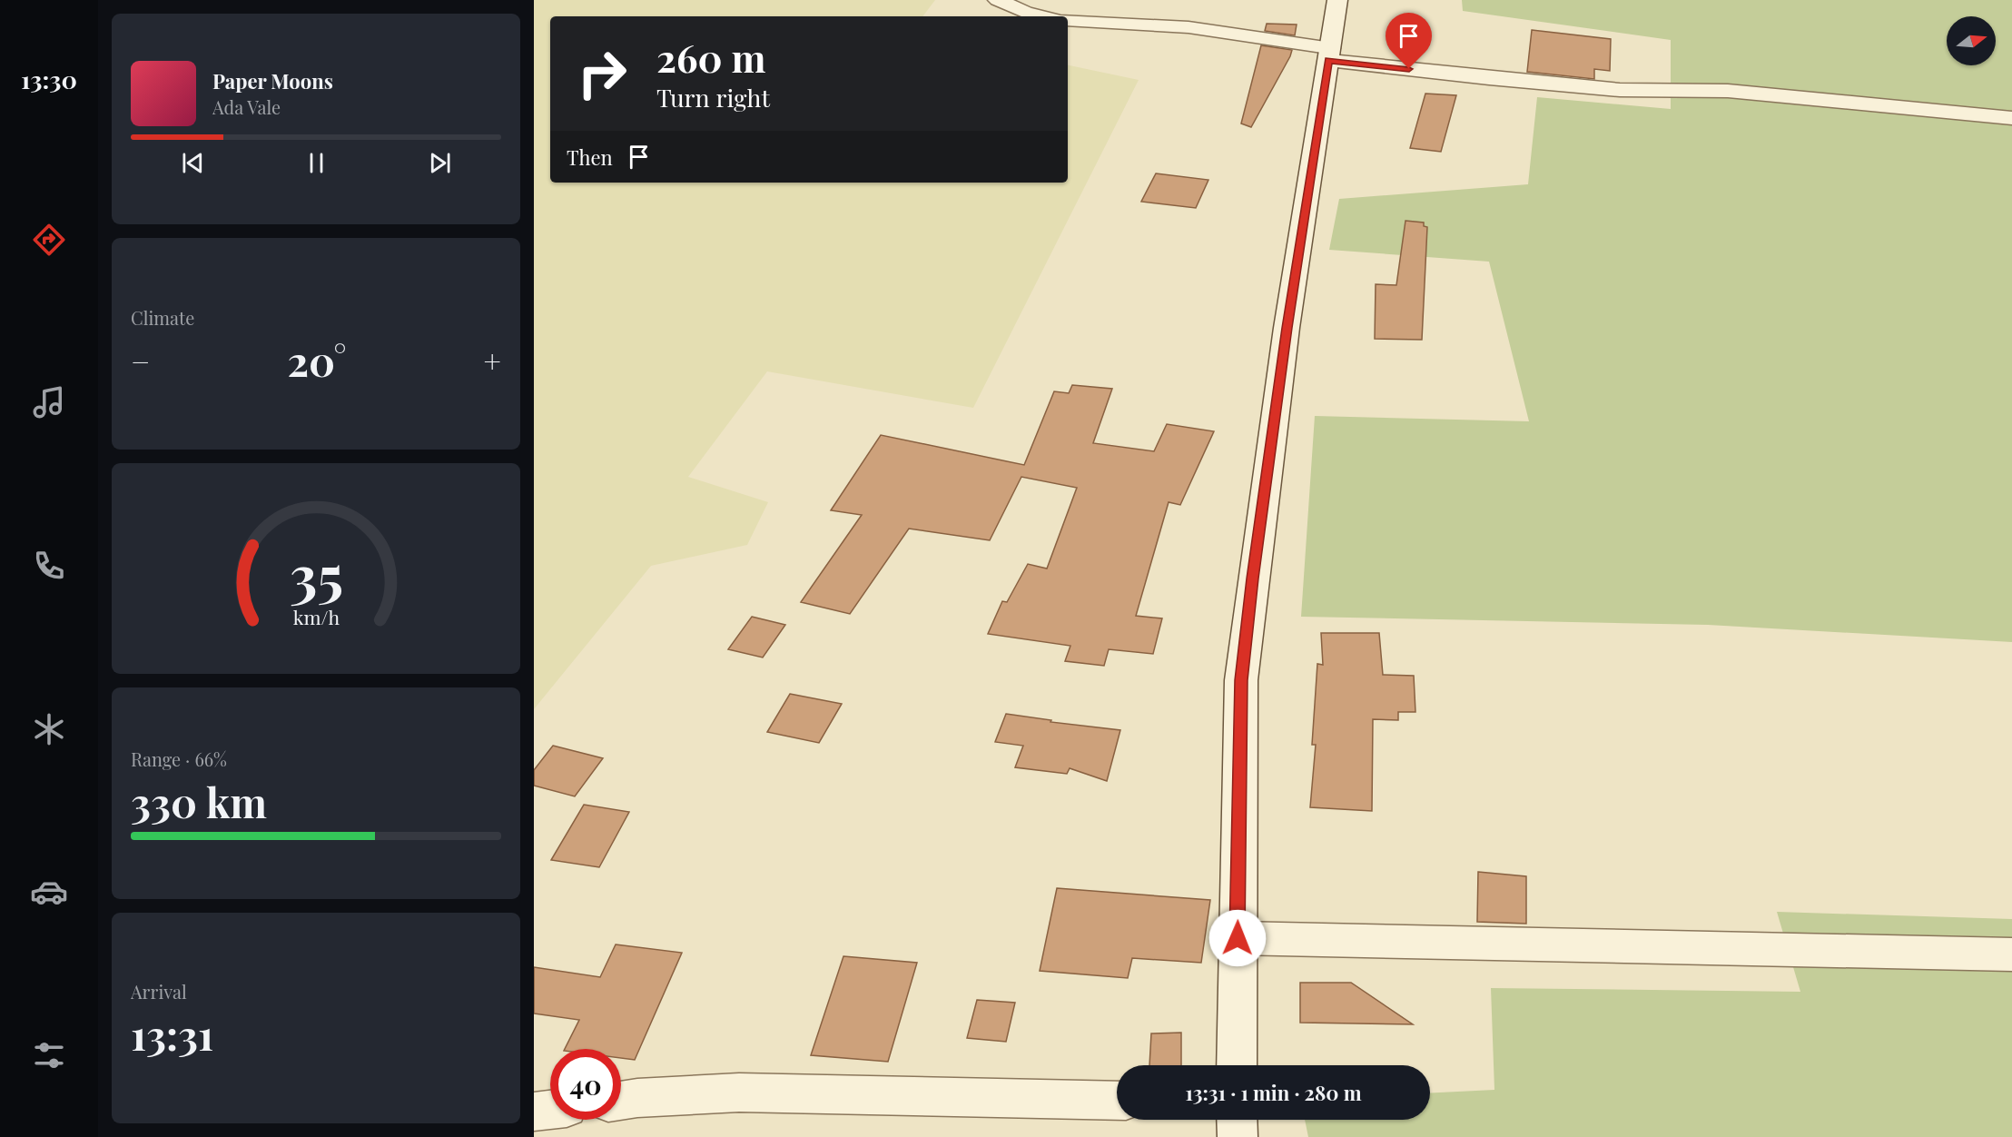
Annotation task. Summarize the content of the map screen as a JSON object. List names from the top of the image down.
{
  "north": "right",
  "page": {
    "tabs": "13:30",
    "turn": ["260 m", "Turn right"],
    "song": ["Paper Moons", "Ada Vale"],
    "then": "Then",
    "tile": [
      "Climate",
      ["Range · 66%", "330 km"],
      ["Arrival", "13:31"]
    ],
    "heat": ["−", "20°", "+"],
    "limit": "40",
    "trip": "13:31 · 1 min · 280 m",
    "gauge": ["35", "km/h"]
  }
}
